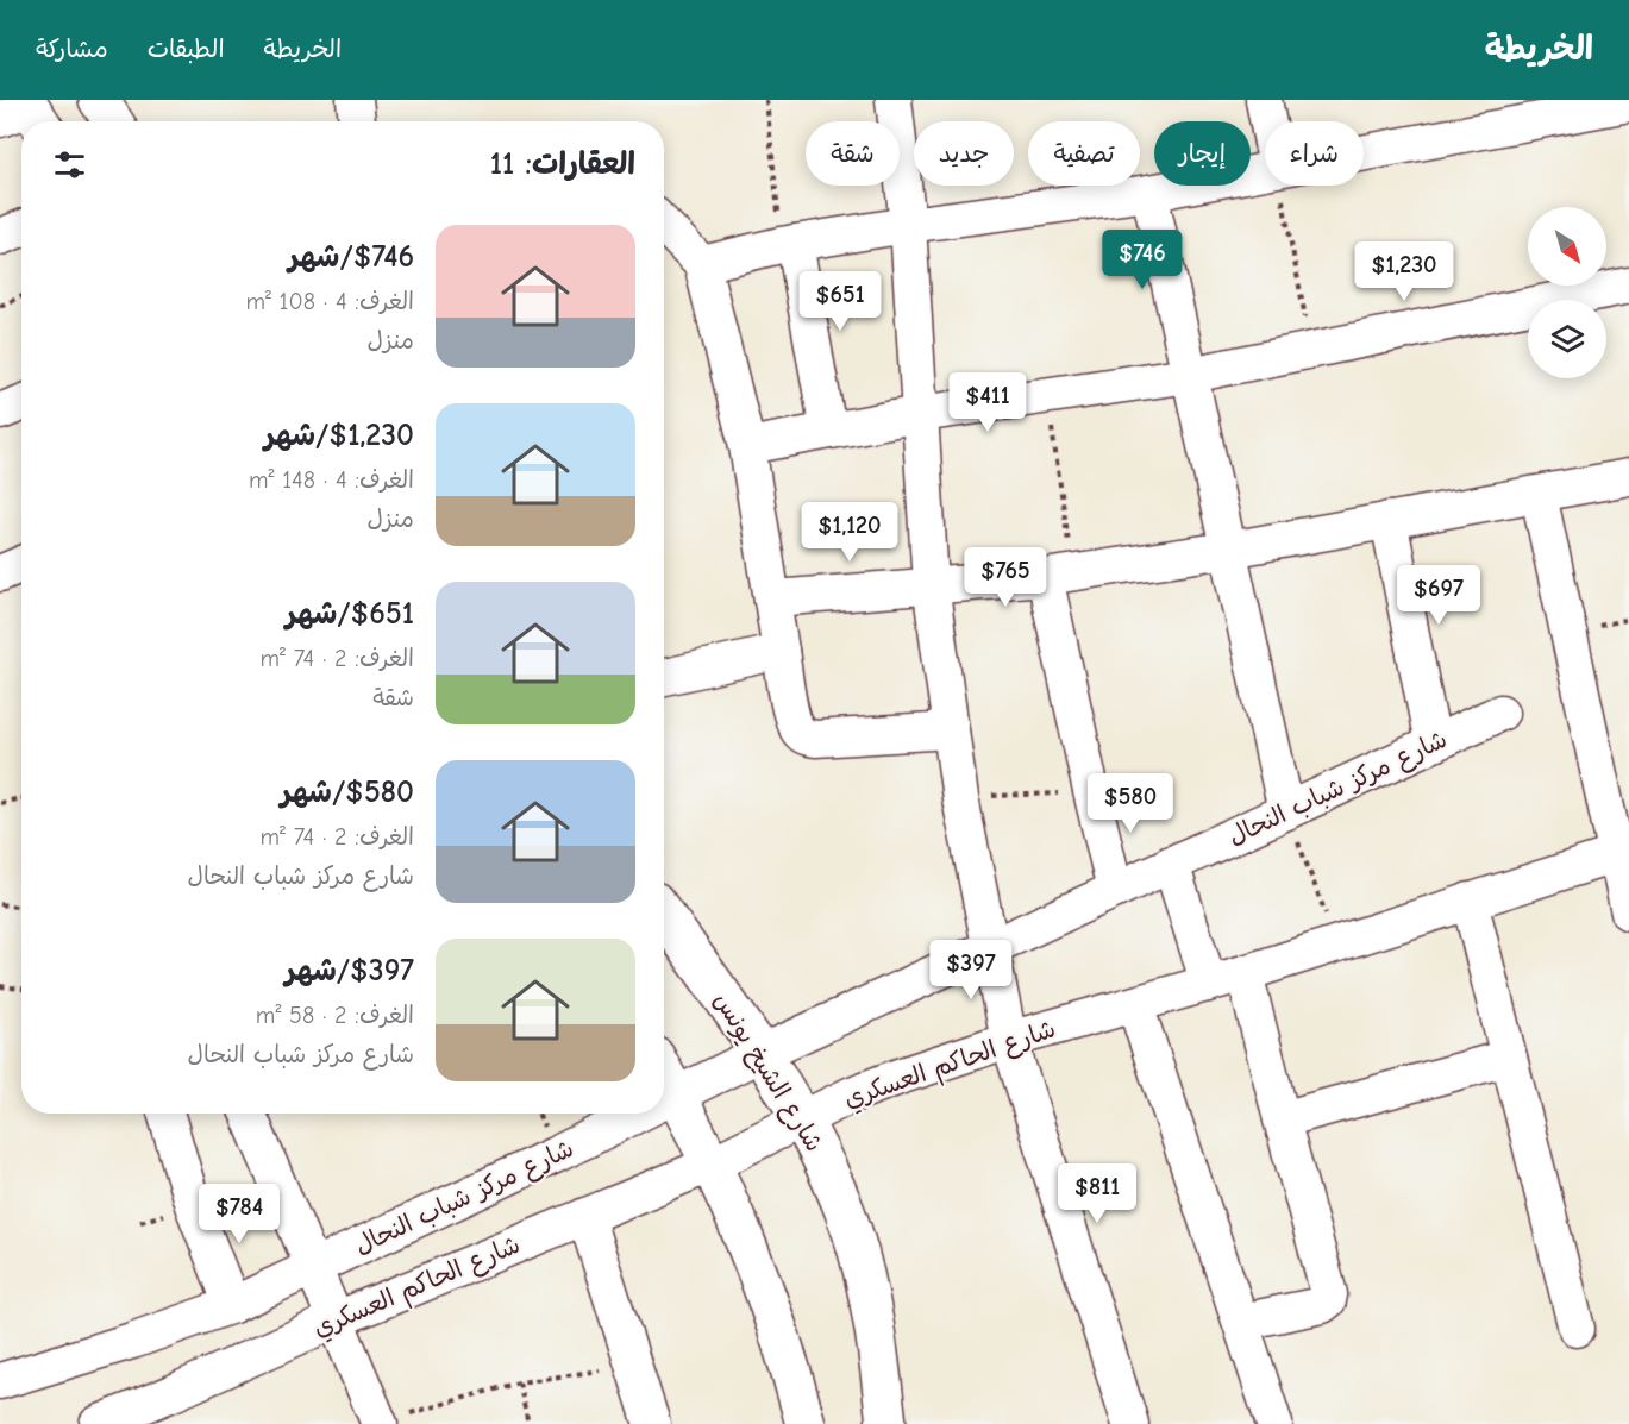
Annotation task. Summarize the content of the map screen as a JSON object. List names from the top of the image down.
{
  "streets": {
    "street": ["شارع مركز شباب النحال", "شارع الحاكم العسكري", "شارع الشيخ يونس"]
  },
  "crossings": [
    ["شارع مركز شباب النحال", "شارع الشيخ يونس"],
    ["شارع الحاكم العسكري", "شارع الشيخ يونس"]
  ],
  "north": "bottom right",
  "page": {
    "header": "الخريطة",
    "nav": ["الخريطة", "الطبقات", "مشاركة"],
    "chip": [
      "شراء",
      "إيجار",
      "تصفية",
      "جديد",
      "شقة"
    ],
    "heading": "العقارات: 11",
    "list": [
      {
        "name": "$746/شهر",
        "note": "الغرف: 4 · 108 m² · منزل"
      },
      {
        "name": "$1,230/شهر",
        "note": "الغرف: 4 · 148 m² · منزل"
      },
      {
        "name": "$651/شهر",
        "note": "الغرف: 2 · 74 m² · شقة"
      },
      {
        "name": "$580/شهر",
        "note": "الغرف: 2 · 74 m² · شارع مركز شباب النحال"
      },
      {
        "name": "$397/شهر",
        "note": "الغرف: 2 · 58 m² · شارع مركز شباب النحال"
      }
    ],
    "price": [
      "$746",
      "$1,230",
      "$651",
      "$411",
      "$1,120",
      "$765",
      "$697",
      "$580",
      "$397",
      "$811",
      "$784"
    ]
  }
}
